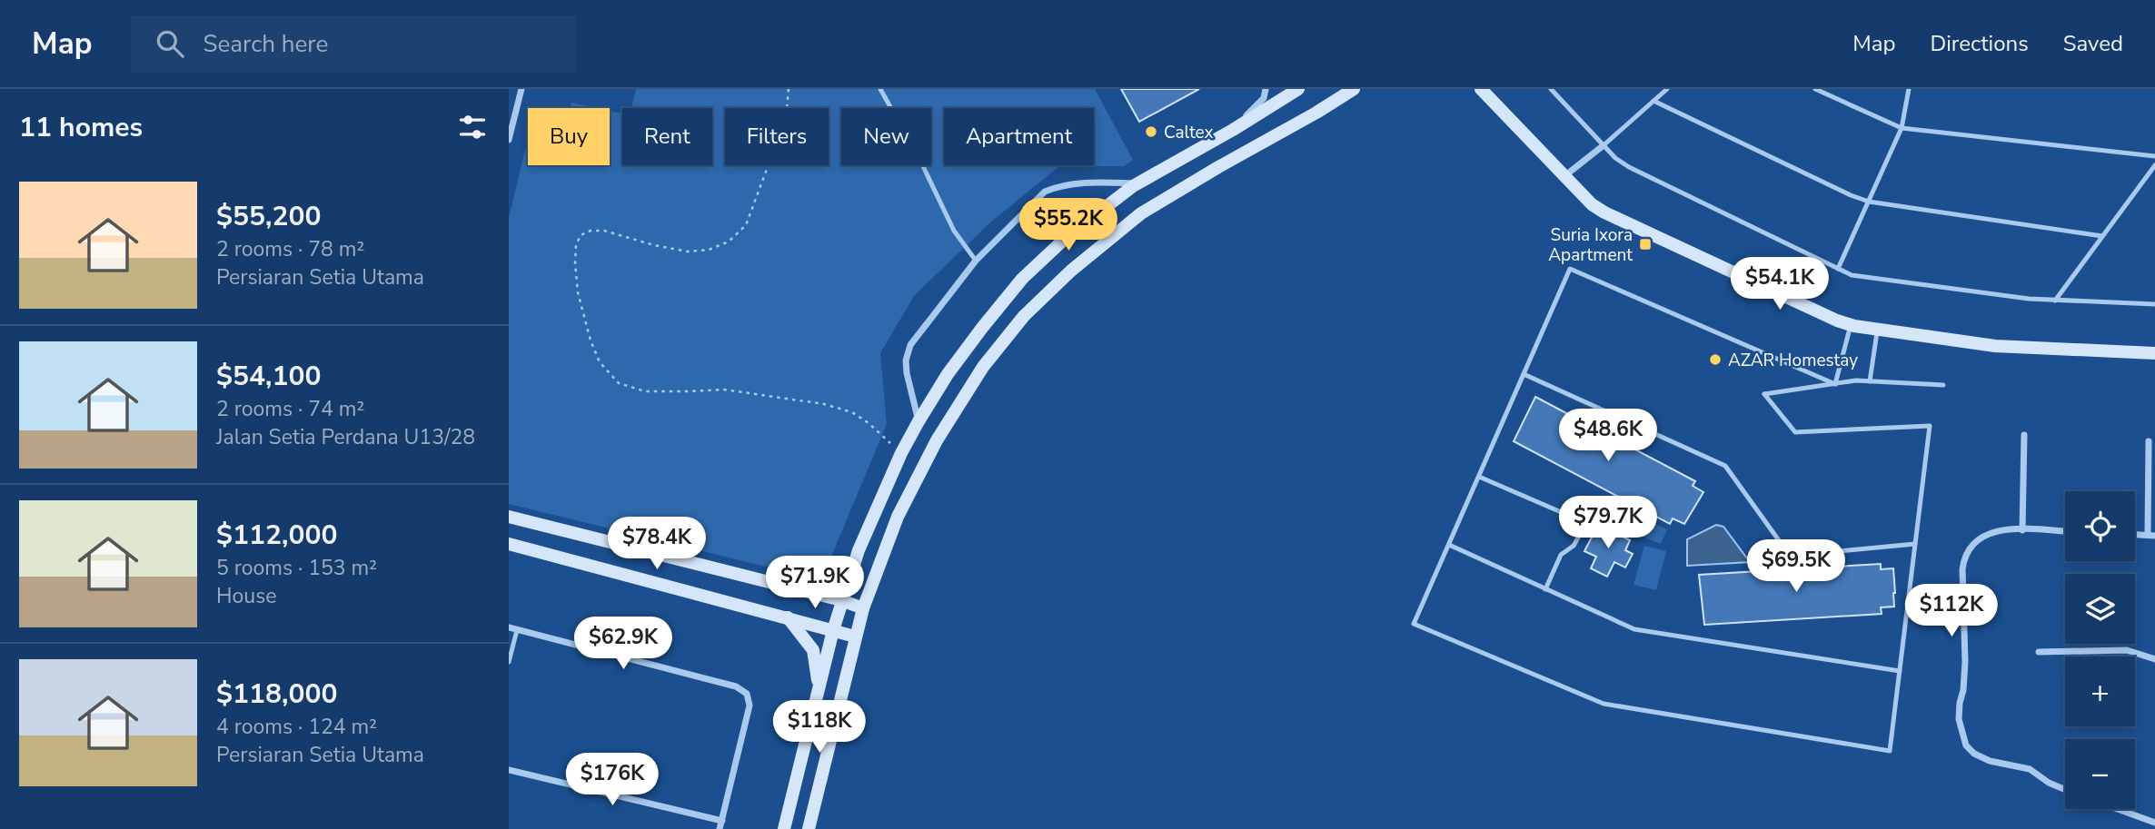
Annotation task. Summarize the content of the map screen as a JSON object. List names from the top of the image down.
{
  "places": {
    "other": ["Caltex", "AZAR Homestay"],
    "transit": ["Suria Ixora Apartment"]
  },
  "page": {
    "header": "Map",
    "search": "Search here",
    "nav": ["Map", "Directions", "Saved"],
    "heading": "11 homes",
    "chip": [
      "Buy",
      "Rent",
      "Filters",
      "New",
      "Apartment"
    ],
    "list": [
      {
        "name": "$55,200",
        "note": "2 rooms · 78 m² · Persiaran Setia Utama"
      },
      {
        "name": "$54,100",
        "note": "2 rooms · 74 m² · Jalan Setia Perdana U13/28"
      },
      {
        "name": "$112,000",
        "note": "5 rooms · 153 m² · House"
      },
      {
        "name": "$118,000",
        "note": "4 rooms · 124 m² · Persiaran Setia Utama"
      }
    ],
    "price": [
      "$55.2K",
      "$54.1K",
      "$48.6K",
      "$79.7K",
      "$78.4K",
      "$69.5K",
      "$71.9K",
      "$112K",
      "$62.9K",
      "$118K",
      "$176K"
    ],
    "map_buttons": ["+", "−"]
  }
}
